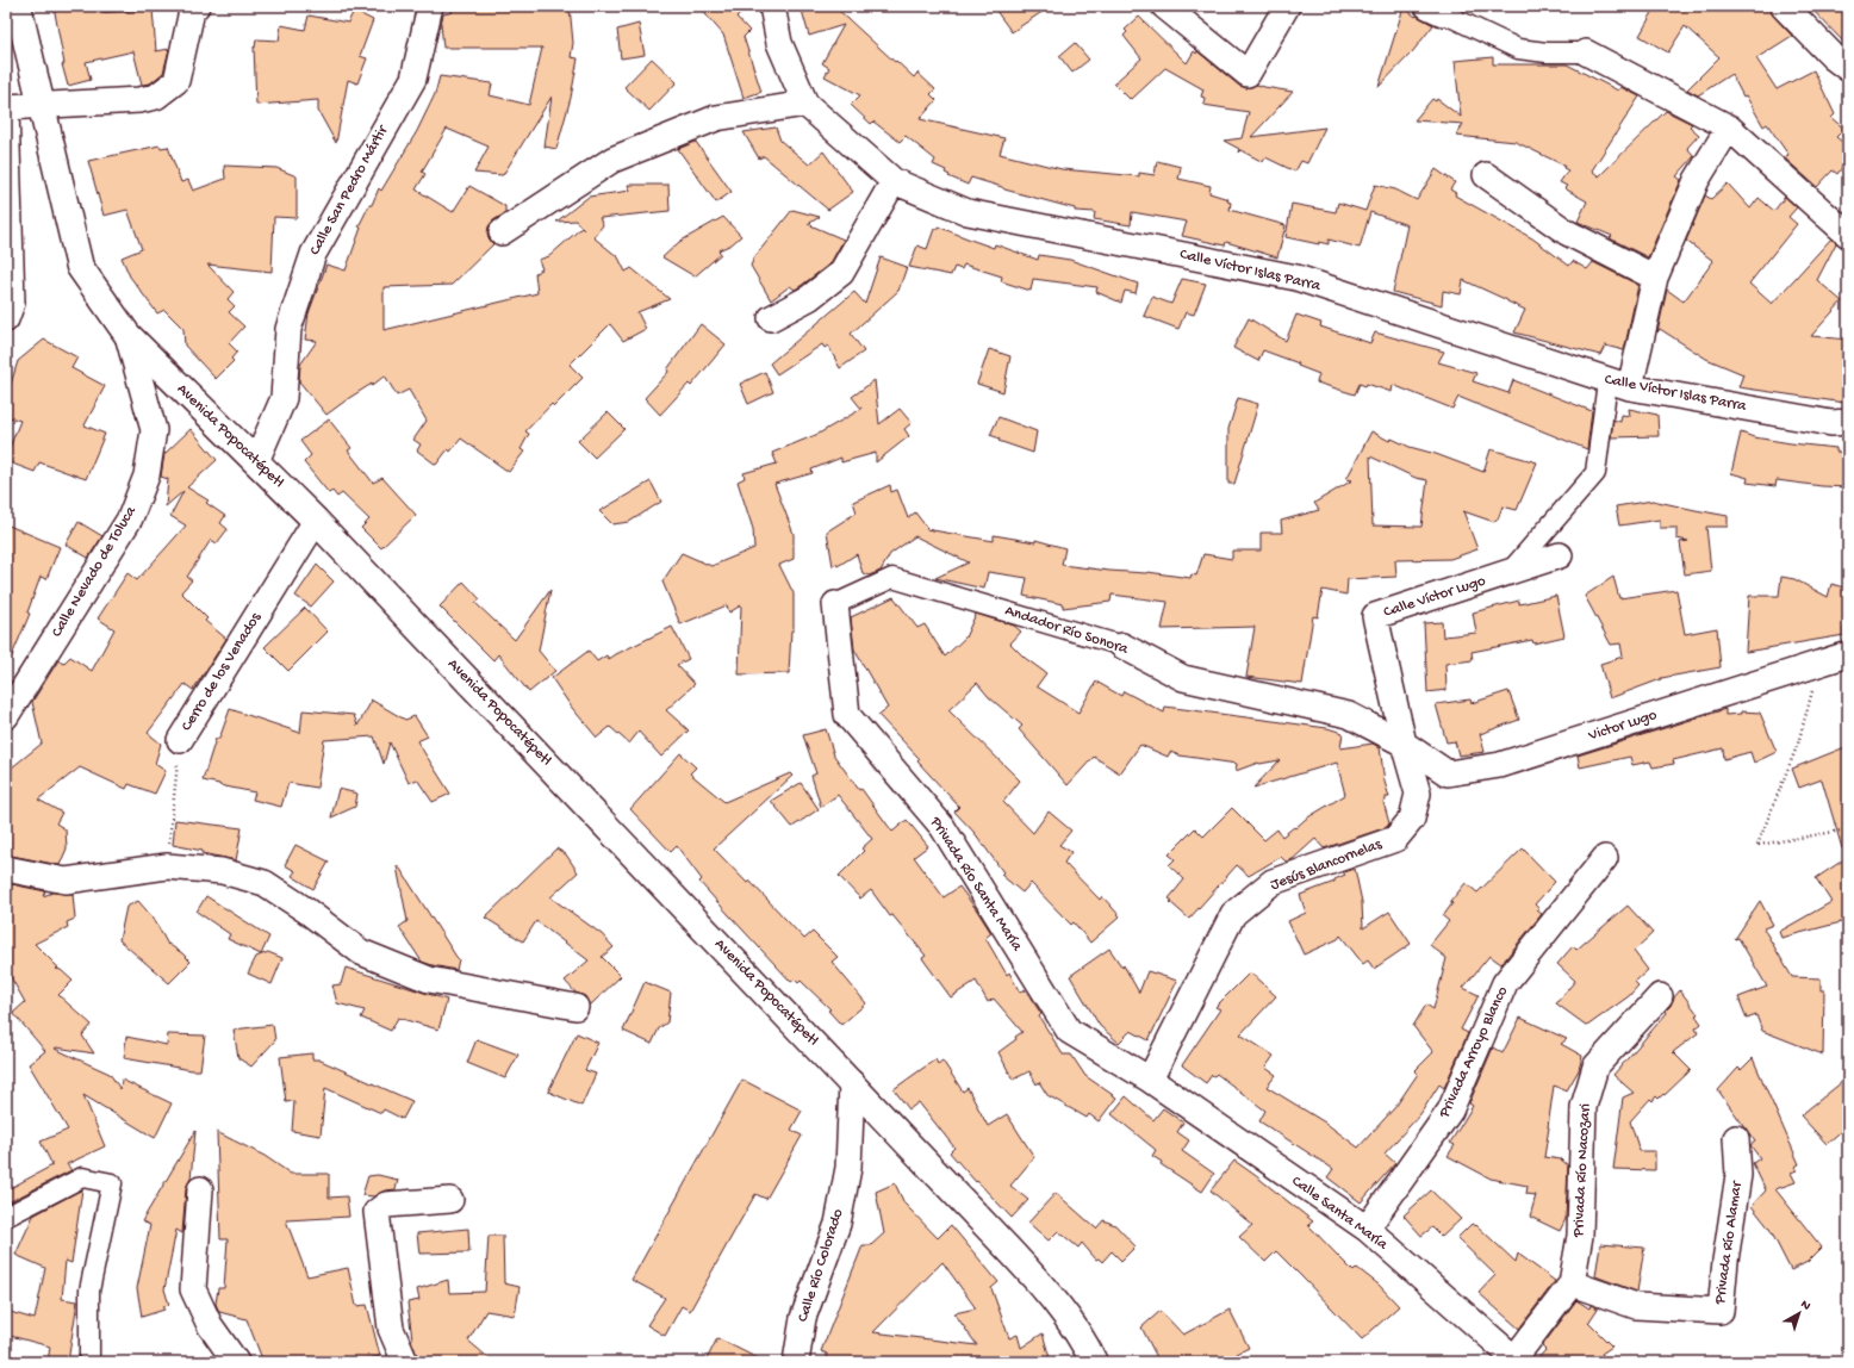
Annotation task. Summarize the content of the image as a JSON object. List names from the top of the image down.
{
  "streets": {
    "main road": ["Avenida Popocatépetl"],
    "street": [
      "Calle San Pedro Mártir",
      "Calle Víctor Islas Parra",
      "Calle Nevado de Toluca",
      "Calle Víctor Lugo",
      "Andador Río Sonora",
      "Cerro de los Venados",
      "Victor Lugo",
      "Jesús Blancornelas",
      "Privada Río Santa María",
      "Privada Arroyo Blanco",
      "Privada Río Nacozari",
      "Calle Santa María",
      "Privada Río Alamar",
      "Calle Río Colorado"
    ]
  },
  "crossings": [
    ["Calle San Pedro Mártir", "Avenida Popocatépetl"],
    ["Avenida Popocatépetl", "Calle Nevado de Toluca"],
    ["Avenida Popocatépetl", "Cerro de los Venados"],
    ["Avenida Popocatépetl", "Calle Río Colorado"],
    ["Calle Víctor Lugo", "Andador Río Sonora"],
    ["Calle Víctor Lugo", "Victor Lugo"],
    ["Calle Víctor Lugo", "Jesús Blancornelas"],
    ["Andador Río Sonora", "Victor Lugo"],
    ["Andador Río Sonora", "Jesús Blancornelas"],
    ["Andador Río Sonora", "Privada Río Santa María"],
    ["Victor Lugo", "Jesús Blancornelas"],
    ["Jesús Blancornelas", "Privada Río Santa María"],
    ["Jesús Blancornelas", "Calle Santa María"],
    ["Privada Río Santa María", "Calle Santa María"],
    ["Privada Arroyo Blanco", "Calle Santa María"],
    ["Privada Río Nacozari", "Privada Río Alamar"]
  ],
  "north": "top right"
}
